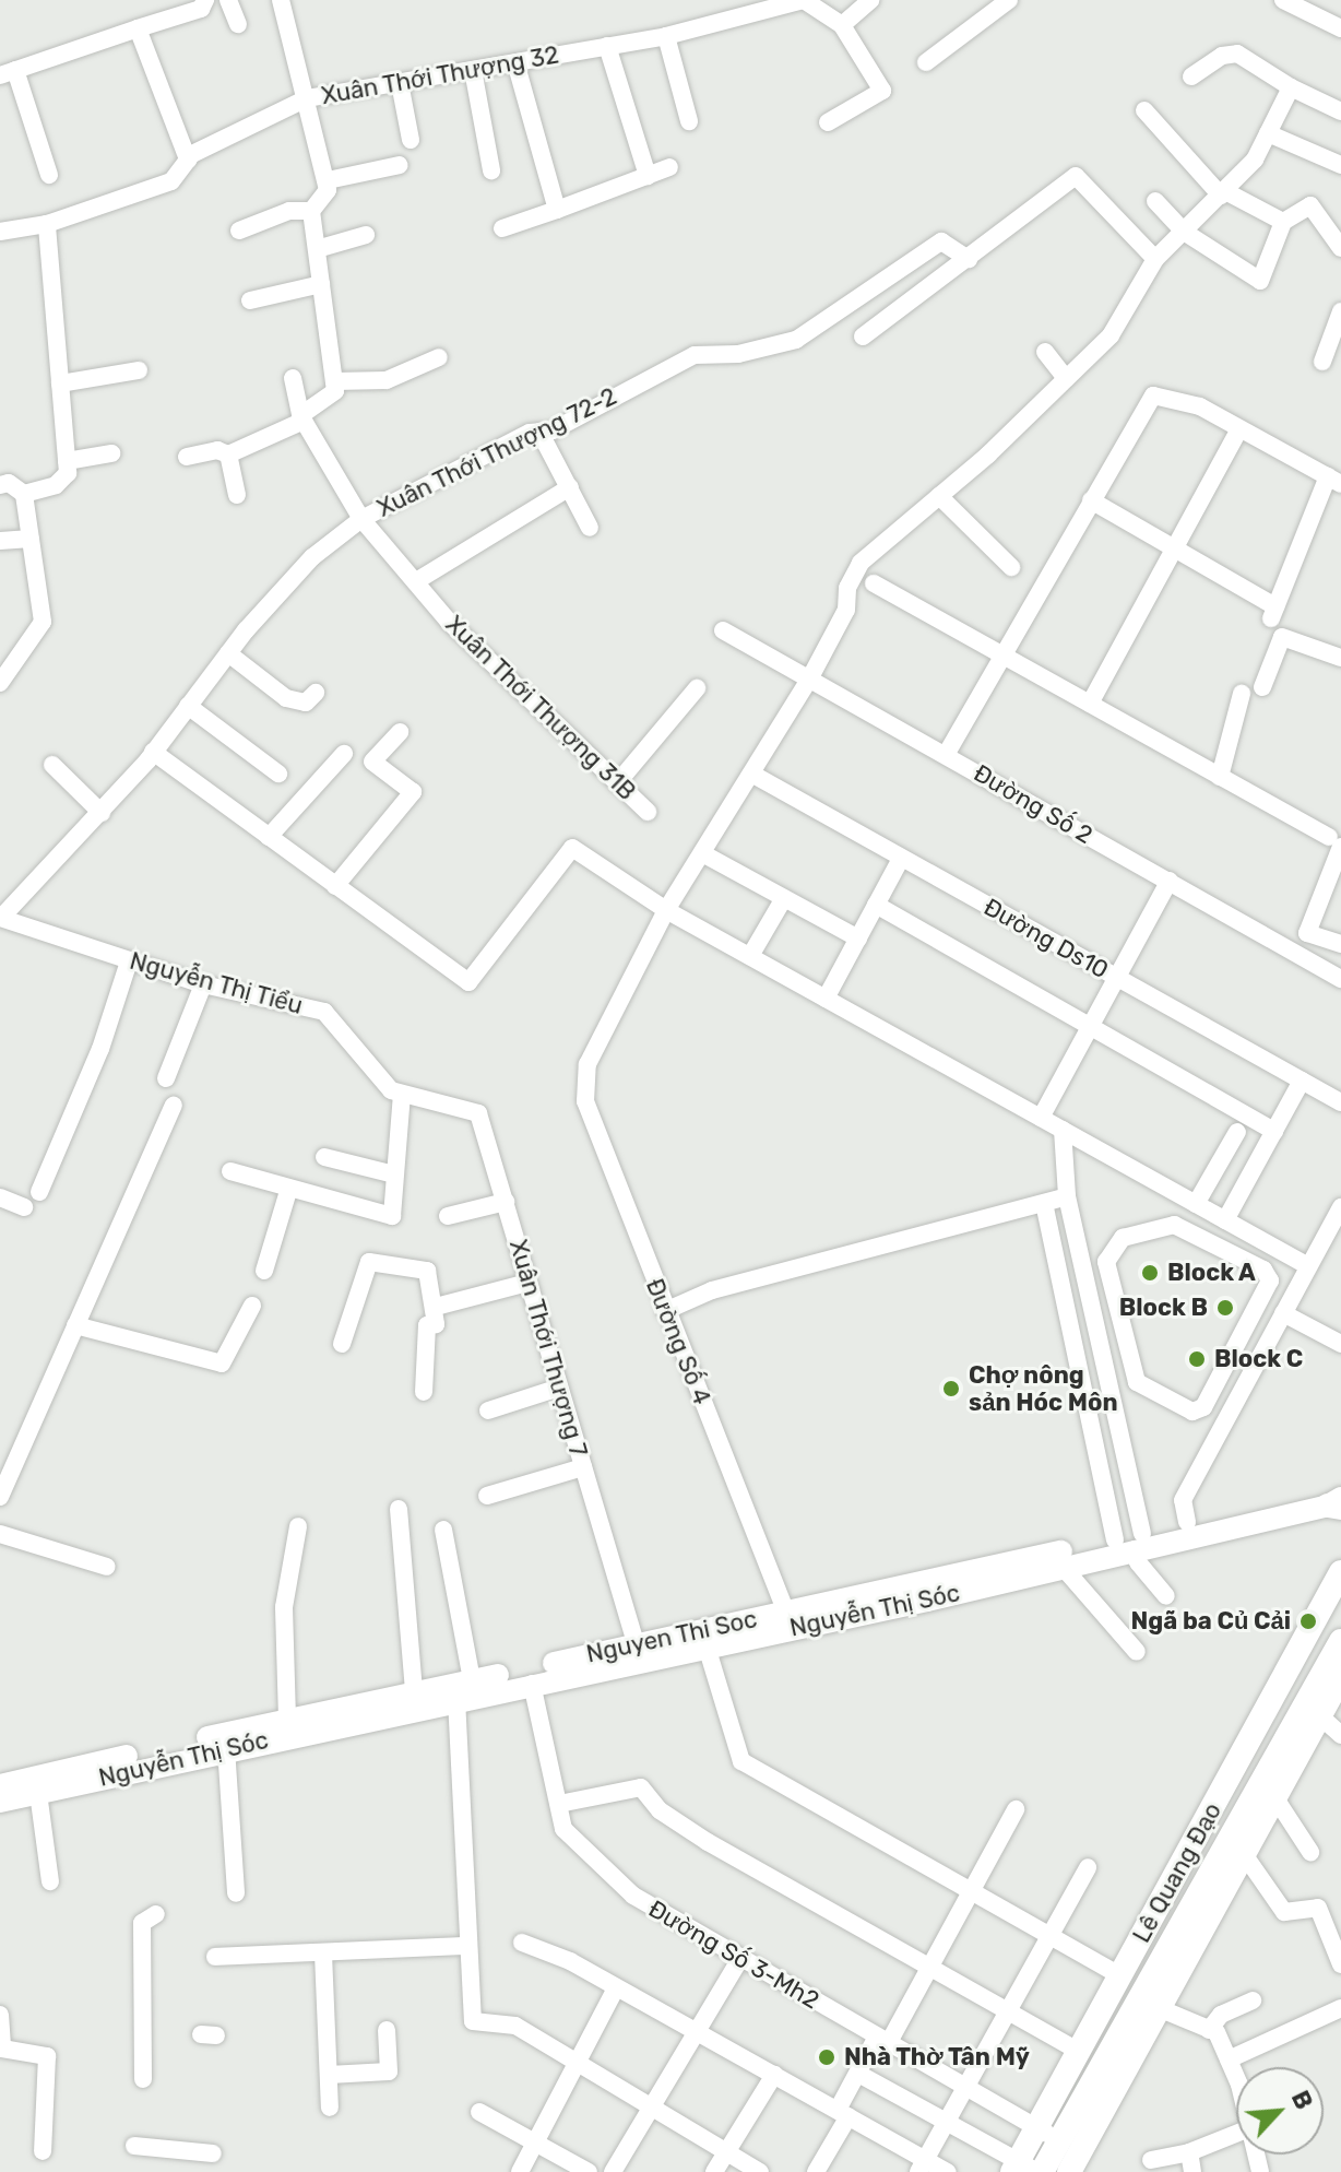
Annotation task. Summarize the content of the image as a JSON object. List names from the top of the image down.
{
  "streets": {
    "highway": ["Lê Quang Đạo"],
    "main road": ["Nguyễn Thị Sóc", "Nguyen Thi Soc"],
    "street": [
      "Xuân Thới Thượng 32",
      "Xuân Thới Thượng 72-2",
      "Xuân Thới Thượng 31B",
      "Đường Số 2",
      "Đường Ds10",
      "Nguyễn Thị Tiểu",
      "Đường Số 4",
      "Xuân Thới Thượng 7",
      "Đường Số 3-Mh2"
    ]
  },
  "crossings": [
    ["Xuân Thới Thượng 72-2", "Xuân Thới Thượng 31B"],
    ["Xuân Thới Thượng 72-2", "Nguyễn Thị Tiểu"],
    ["Nguyễn Thị Tiểu", "Xuân Thới Thượng 7"],
    ["Đường Số 4", "Nguyen Thi Soc"],
    ["Xuân Thới Thượng 7", "Nguyễn Thị Sóc"],
    ["Xuân Thới Thượng 7", "Nguyen Thi Soc"],
    ["Nguyễn Thị Sóc", "Nguyen Thi Soc"],
    ["Nguyễn Thị Sóc", "Đường Số 3-Mh2"],
    ["Lê Quang Đạo", "Đường Số 3-Mh2"]
  ],
  "places": [
    "Block A",
    "Block B",
    "Block C",
    "Chợ nông sản Hóc Môn",
    "Ngã ba Củ Cải",
    "Nhà Thờ Tân Mỹ"
  ],
  "north": "top right"
}
